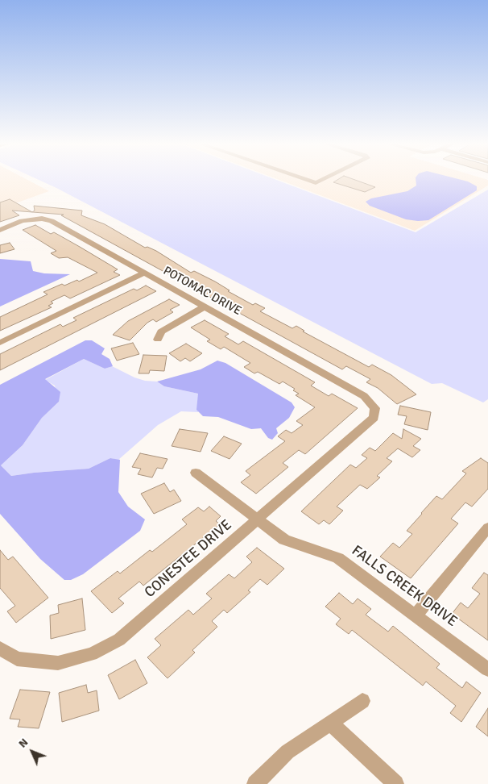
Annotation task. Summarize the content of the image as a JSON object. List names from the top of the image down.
{
  "streets": {
    "street": ["POTOMAC DRIVE", "CONESTEE DRIVE", "FALLS CREEK DRIVE"]
  },
  "crossings": [
    ["POTOMAC DRIVE", "CONESTEE DRIVE"],
    ["CONESTEE DRIVE", "FALLS CREEK DRIVE"]
  ],
  "north": "top left"
}
